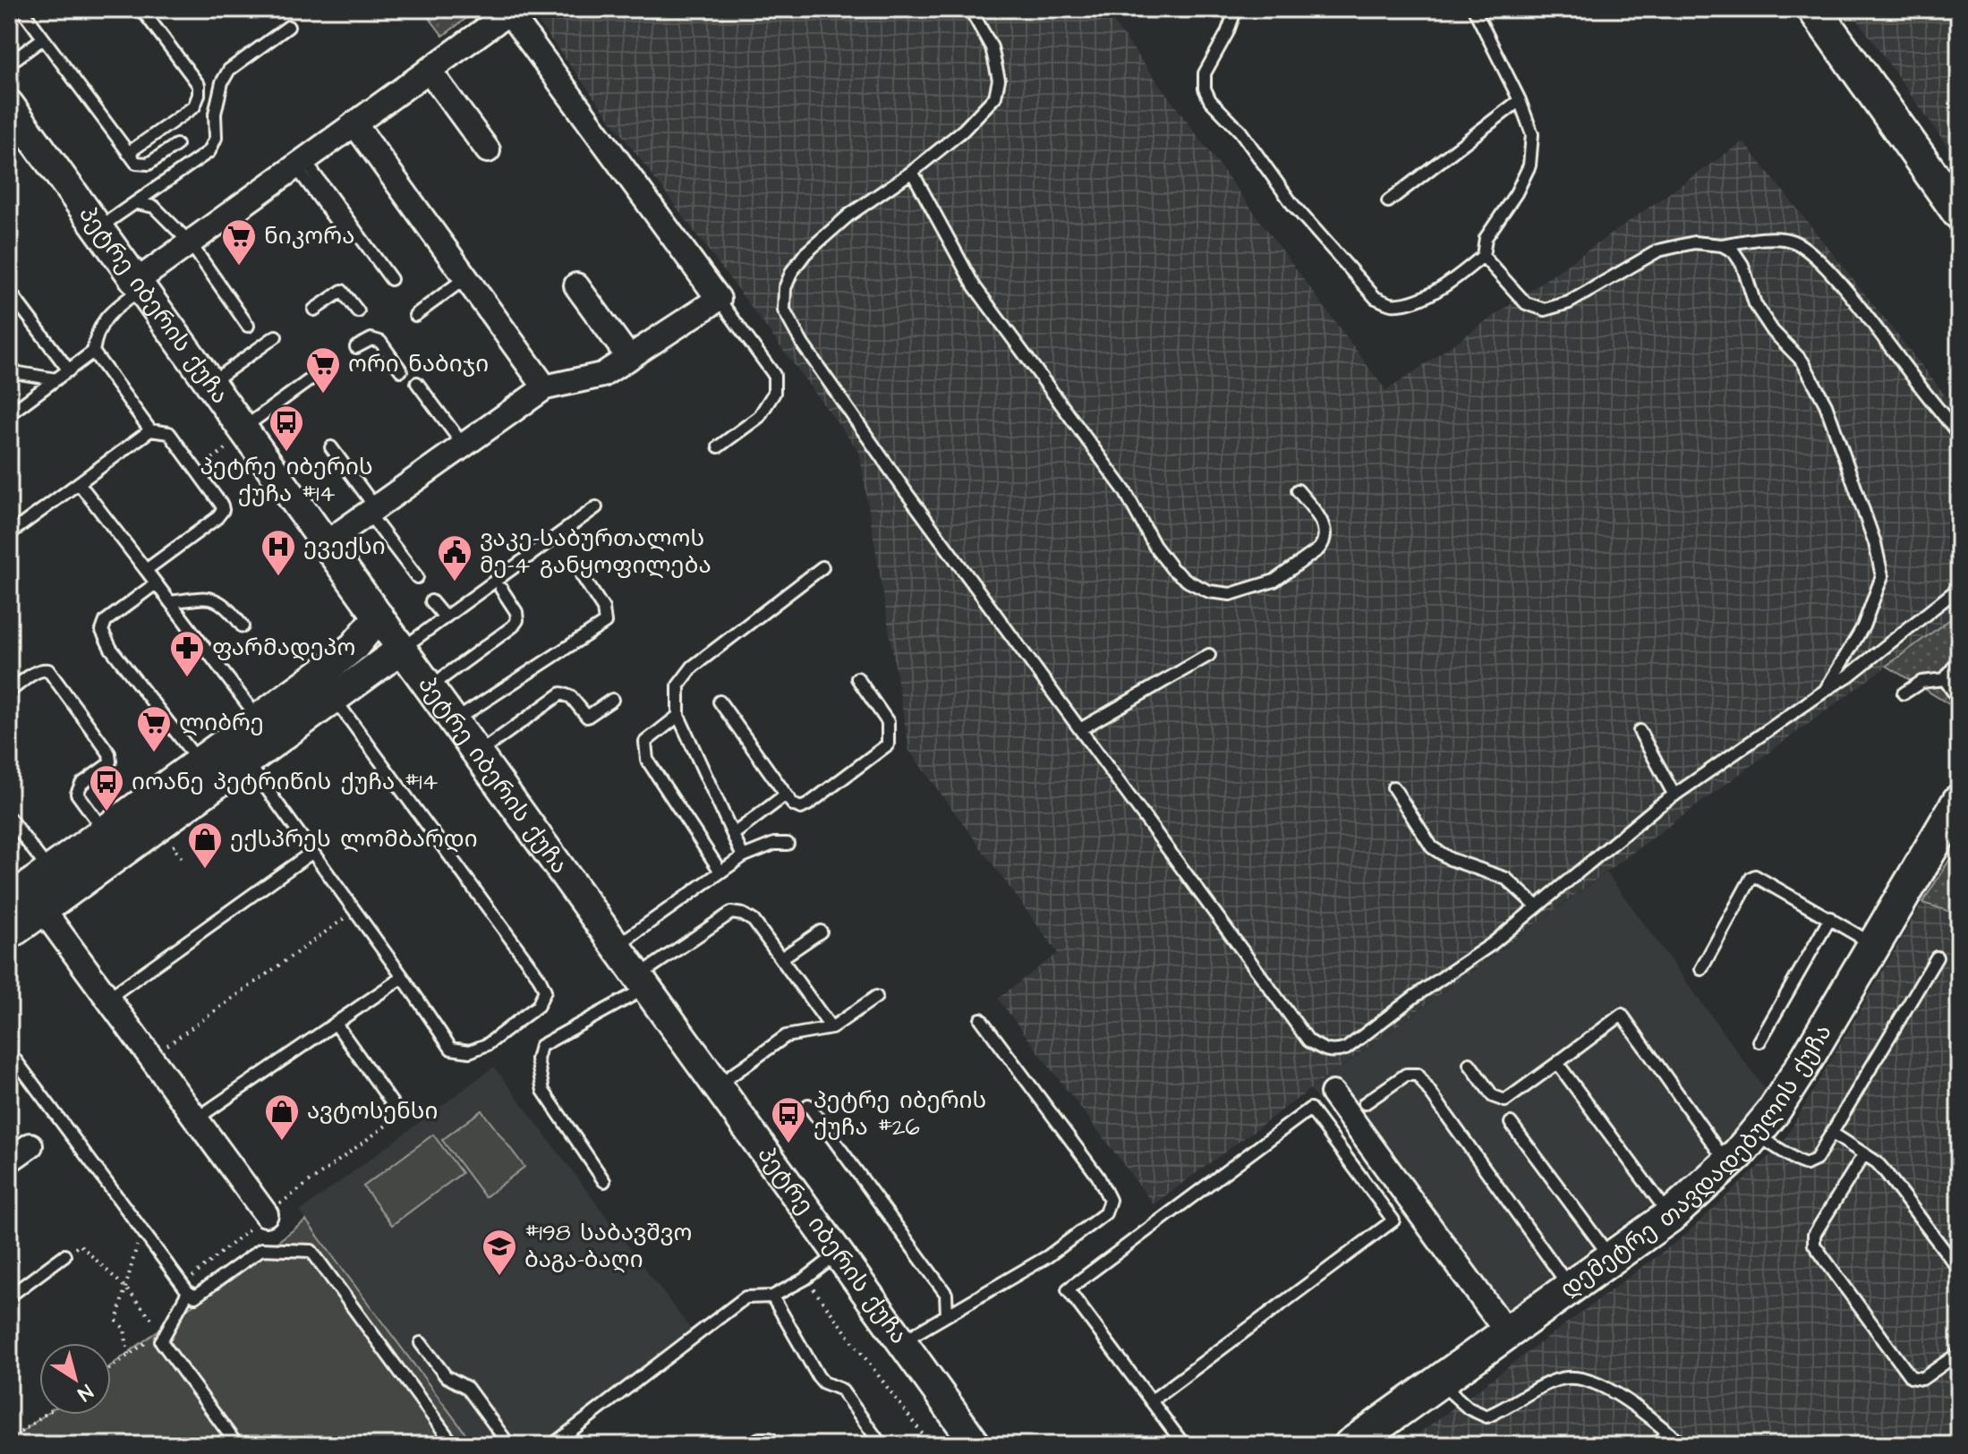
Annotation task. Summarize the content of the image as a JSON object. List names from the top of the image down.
{
  "streets": {
    "main road": ["დემეტრე თავდადებულის ქუჩა"],
    "street": ["პეტრე იბერის ქუჩა"]
  },
  "places": {
    "supermarket": ["ნიკორა", "ორი ნაბიჯი", "ლიბრე"],
    "bus stop": ["პეტრე იბერის ქუჩა #14", "იოანე პეტრიწის ქუჩა #14", "პეტრე იბერის ქუჩა #26"],
    "hospital": ["ევექსი"],
    "public building": ["ვაკე-საბურთალოს მე-4 განყოფილება"],
    "pharmacy": ["ფარმადეპო"],
    "shop": ["ექსპრეს ლომბარდი", "ავტოსენსი"],
    "school or university": ["#198 საბავშვო ბაგა–ბაღი"]
  },
  "north": "bottom right"
}
